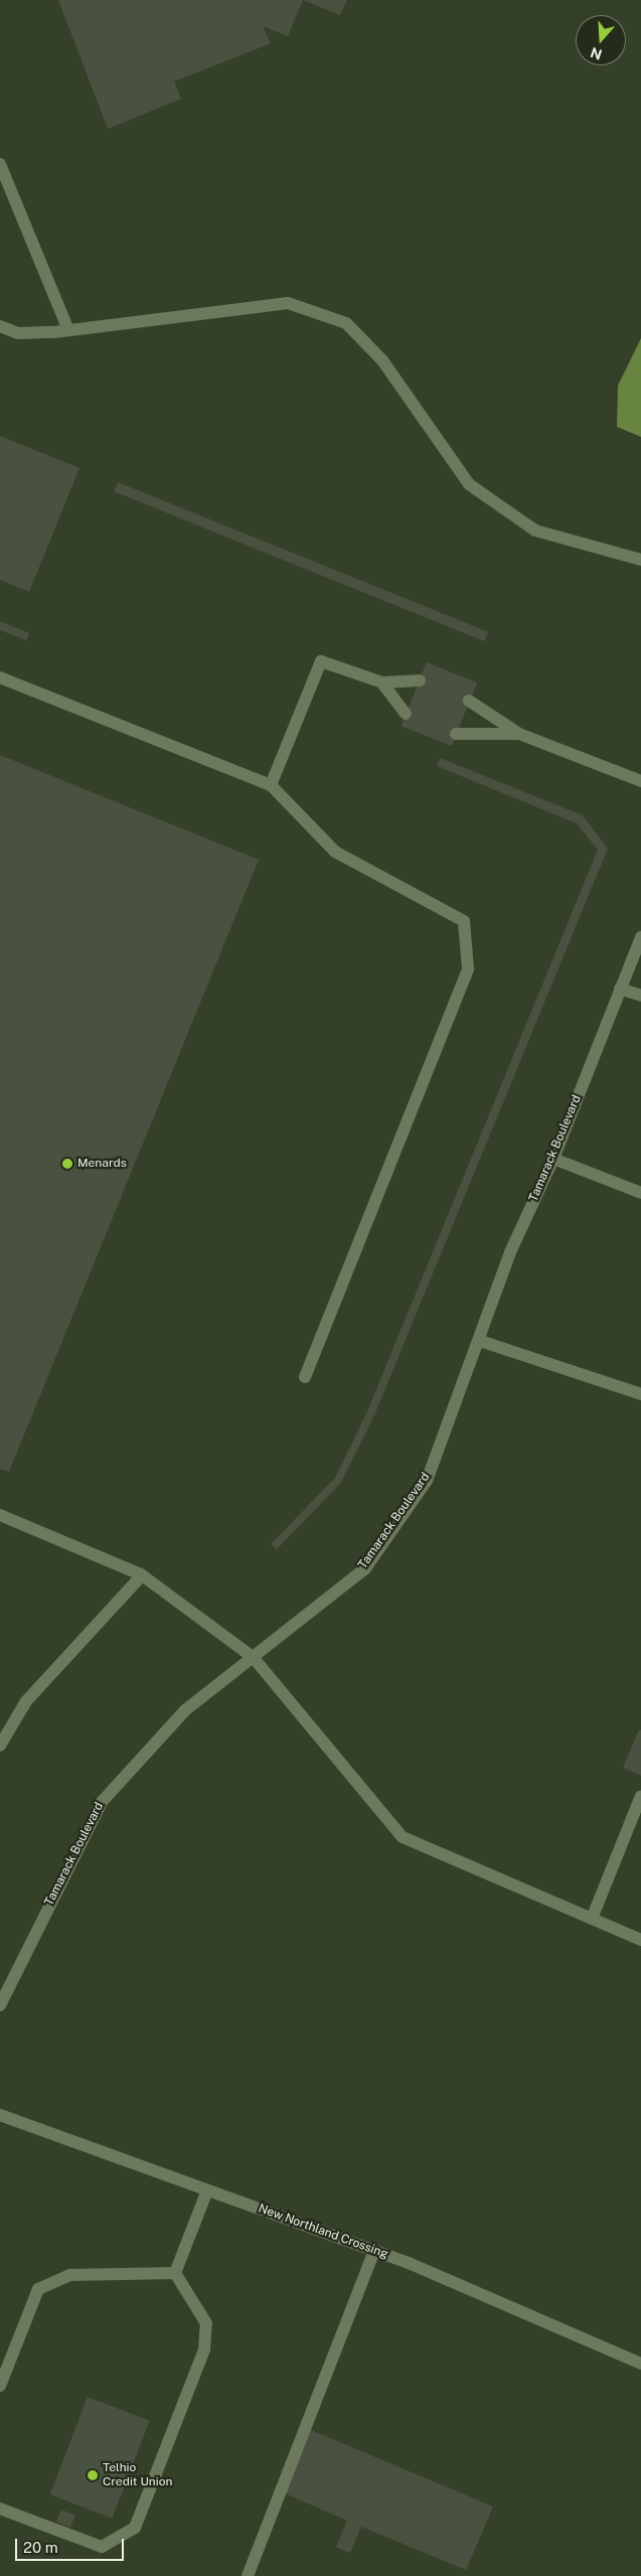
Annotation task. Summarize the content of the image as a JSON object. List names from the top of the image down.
{
  "streets": {
    "street": ["Tamarack Boulevard", "New Northland Crossing"]
  },
  "places": ["Menards", "Telhio Credit Union"],
  "scale_bar": "20 m",
  "north": "bottom"
}
